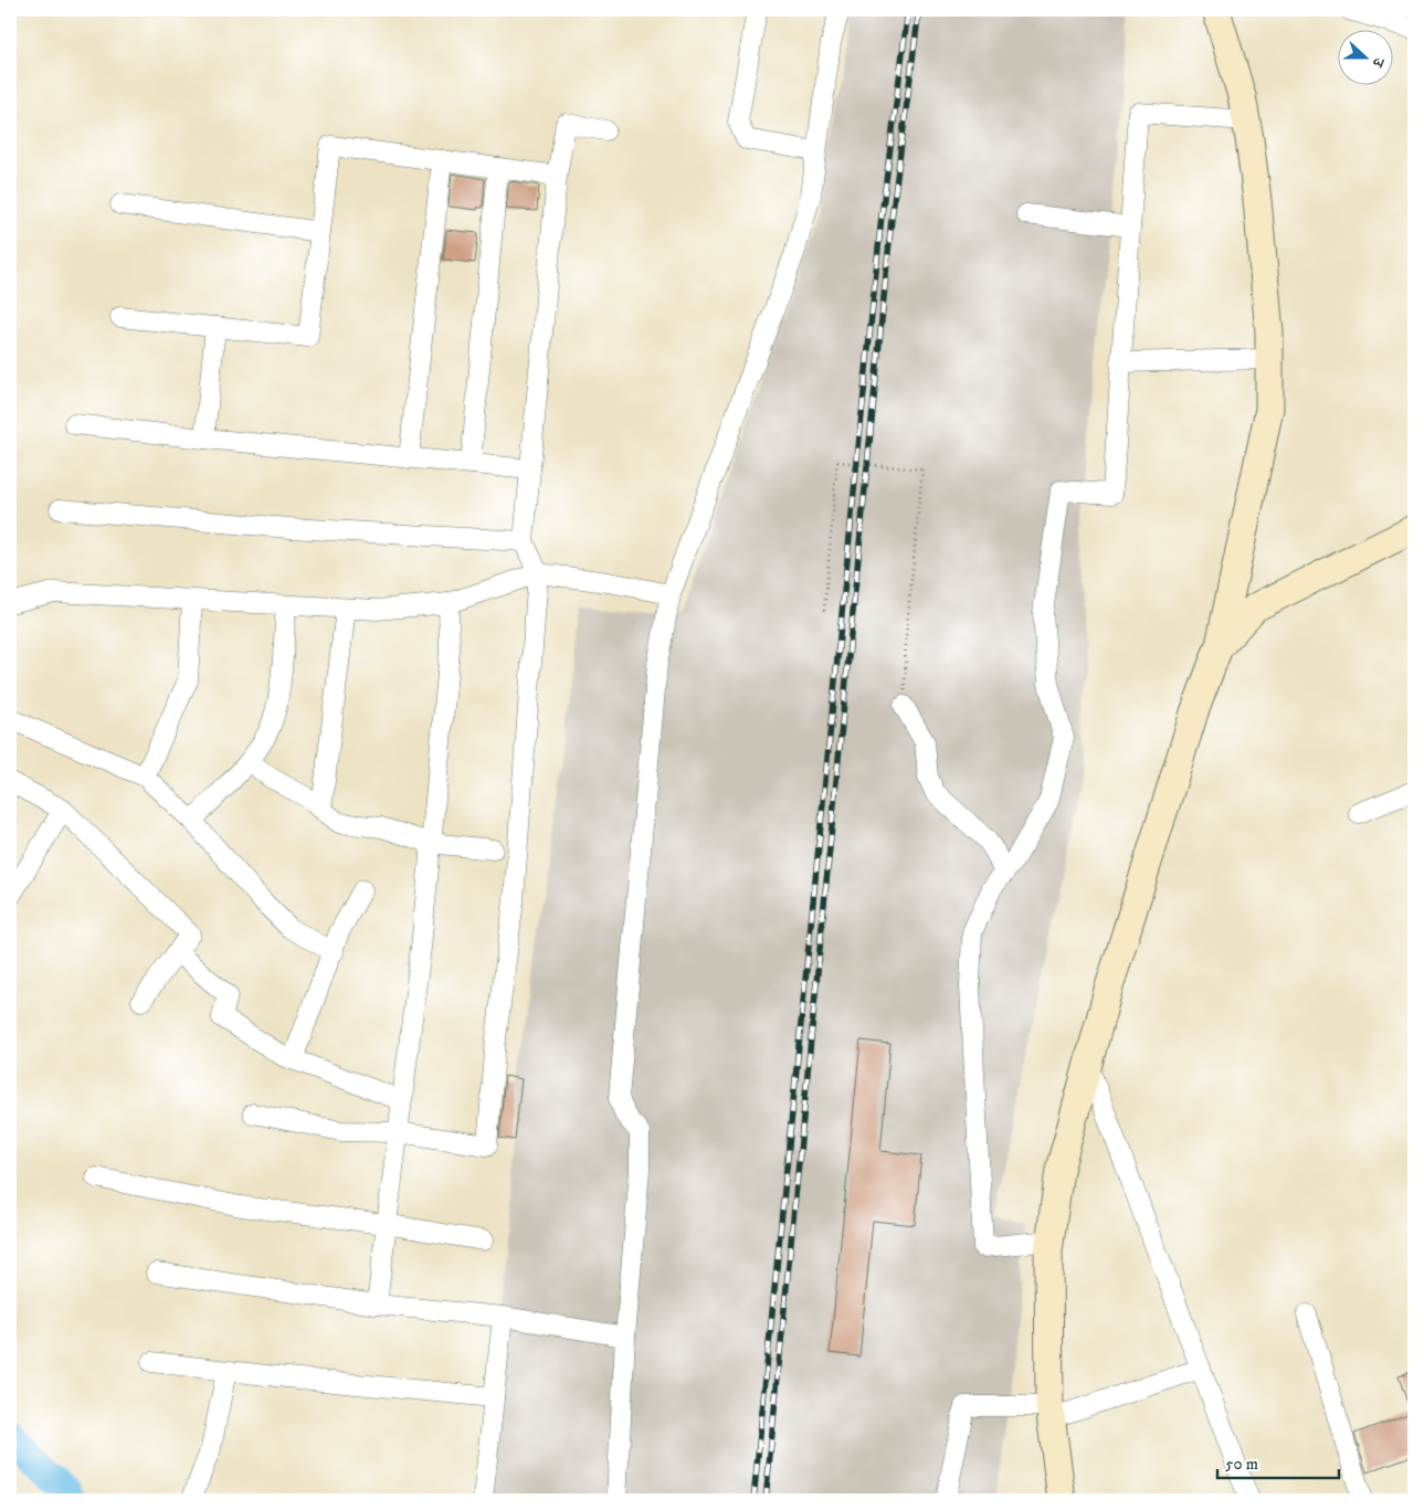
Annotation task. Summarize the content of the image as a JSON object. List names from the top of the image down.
{
  "scale_bar": "50 m",
  "north": "right"
}
